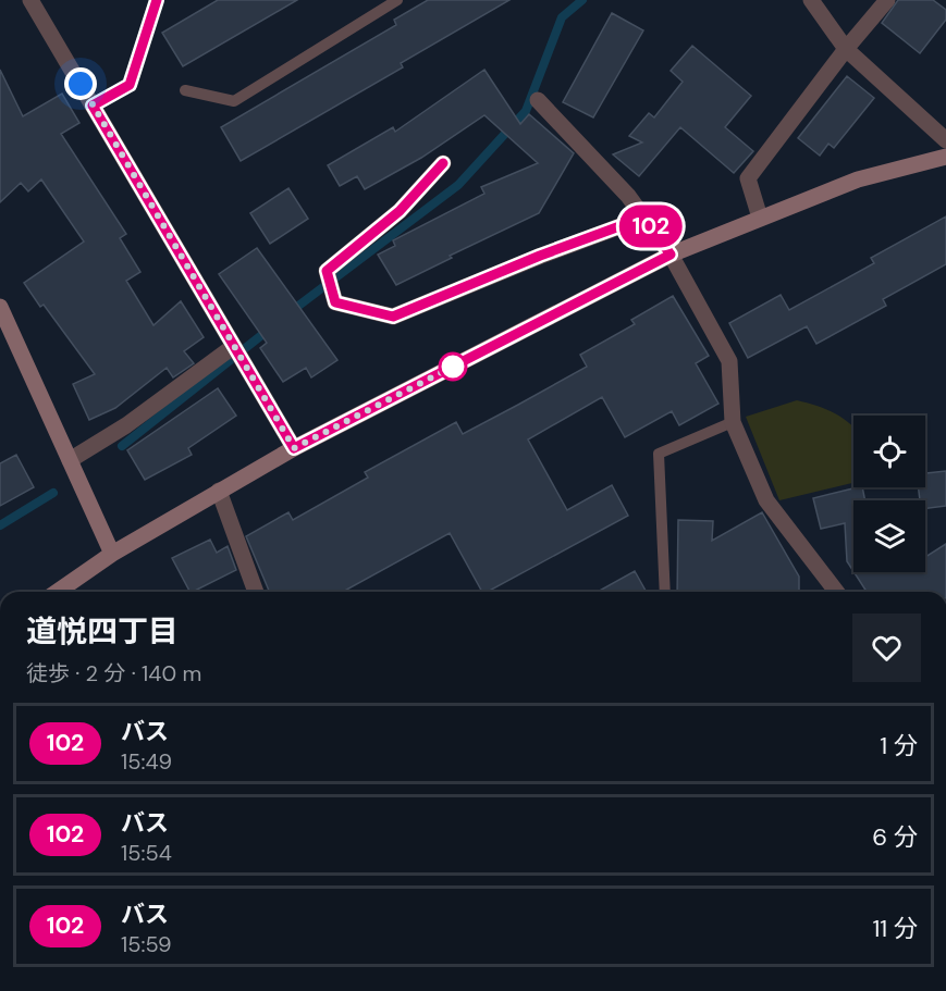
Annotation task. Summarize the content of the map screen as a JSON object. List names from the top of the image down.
{
  "lines": ["bus line 102"],
  "page": {
    "on_map": "102",
    "heading": ["道悦四丁目", "徒歩 · 2 分 · 140 m"],
    "list": [
      {
        "mark": "102",
        "name": "バス",
        "note": "15:49",
        "value": "1 分"
      },
      {
        "mark": "102",
        "name": "バス",
        "note": "15:54",
        "value": "6 分"
      },
      {
        "mark": "102",
        "name": "バス",
        "note": "15:59",
        "value": "11 分"
      }
    ]
  }
}
